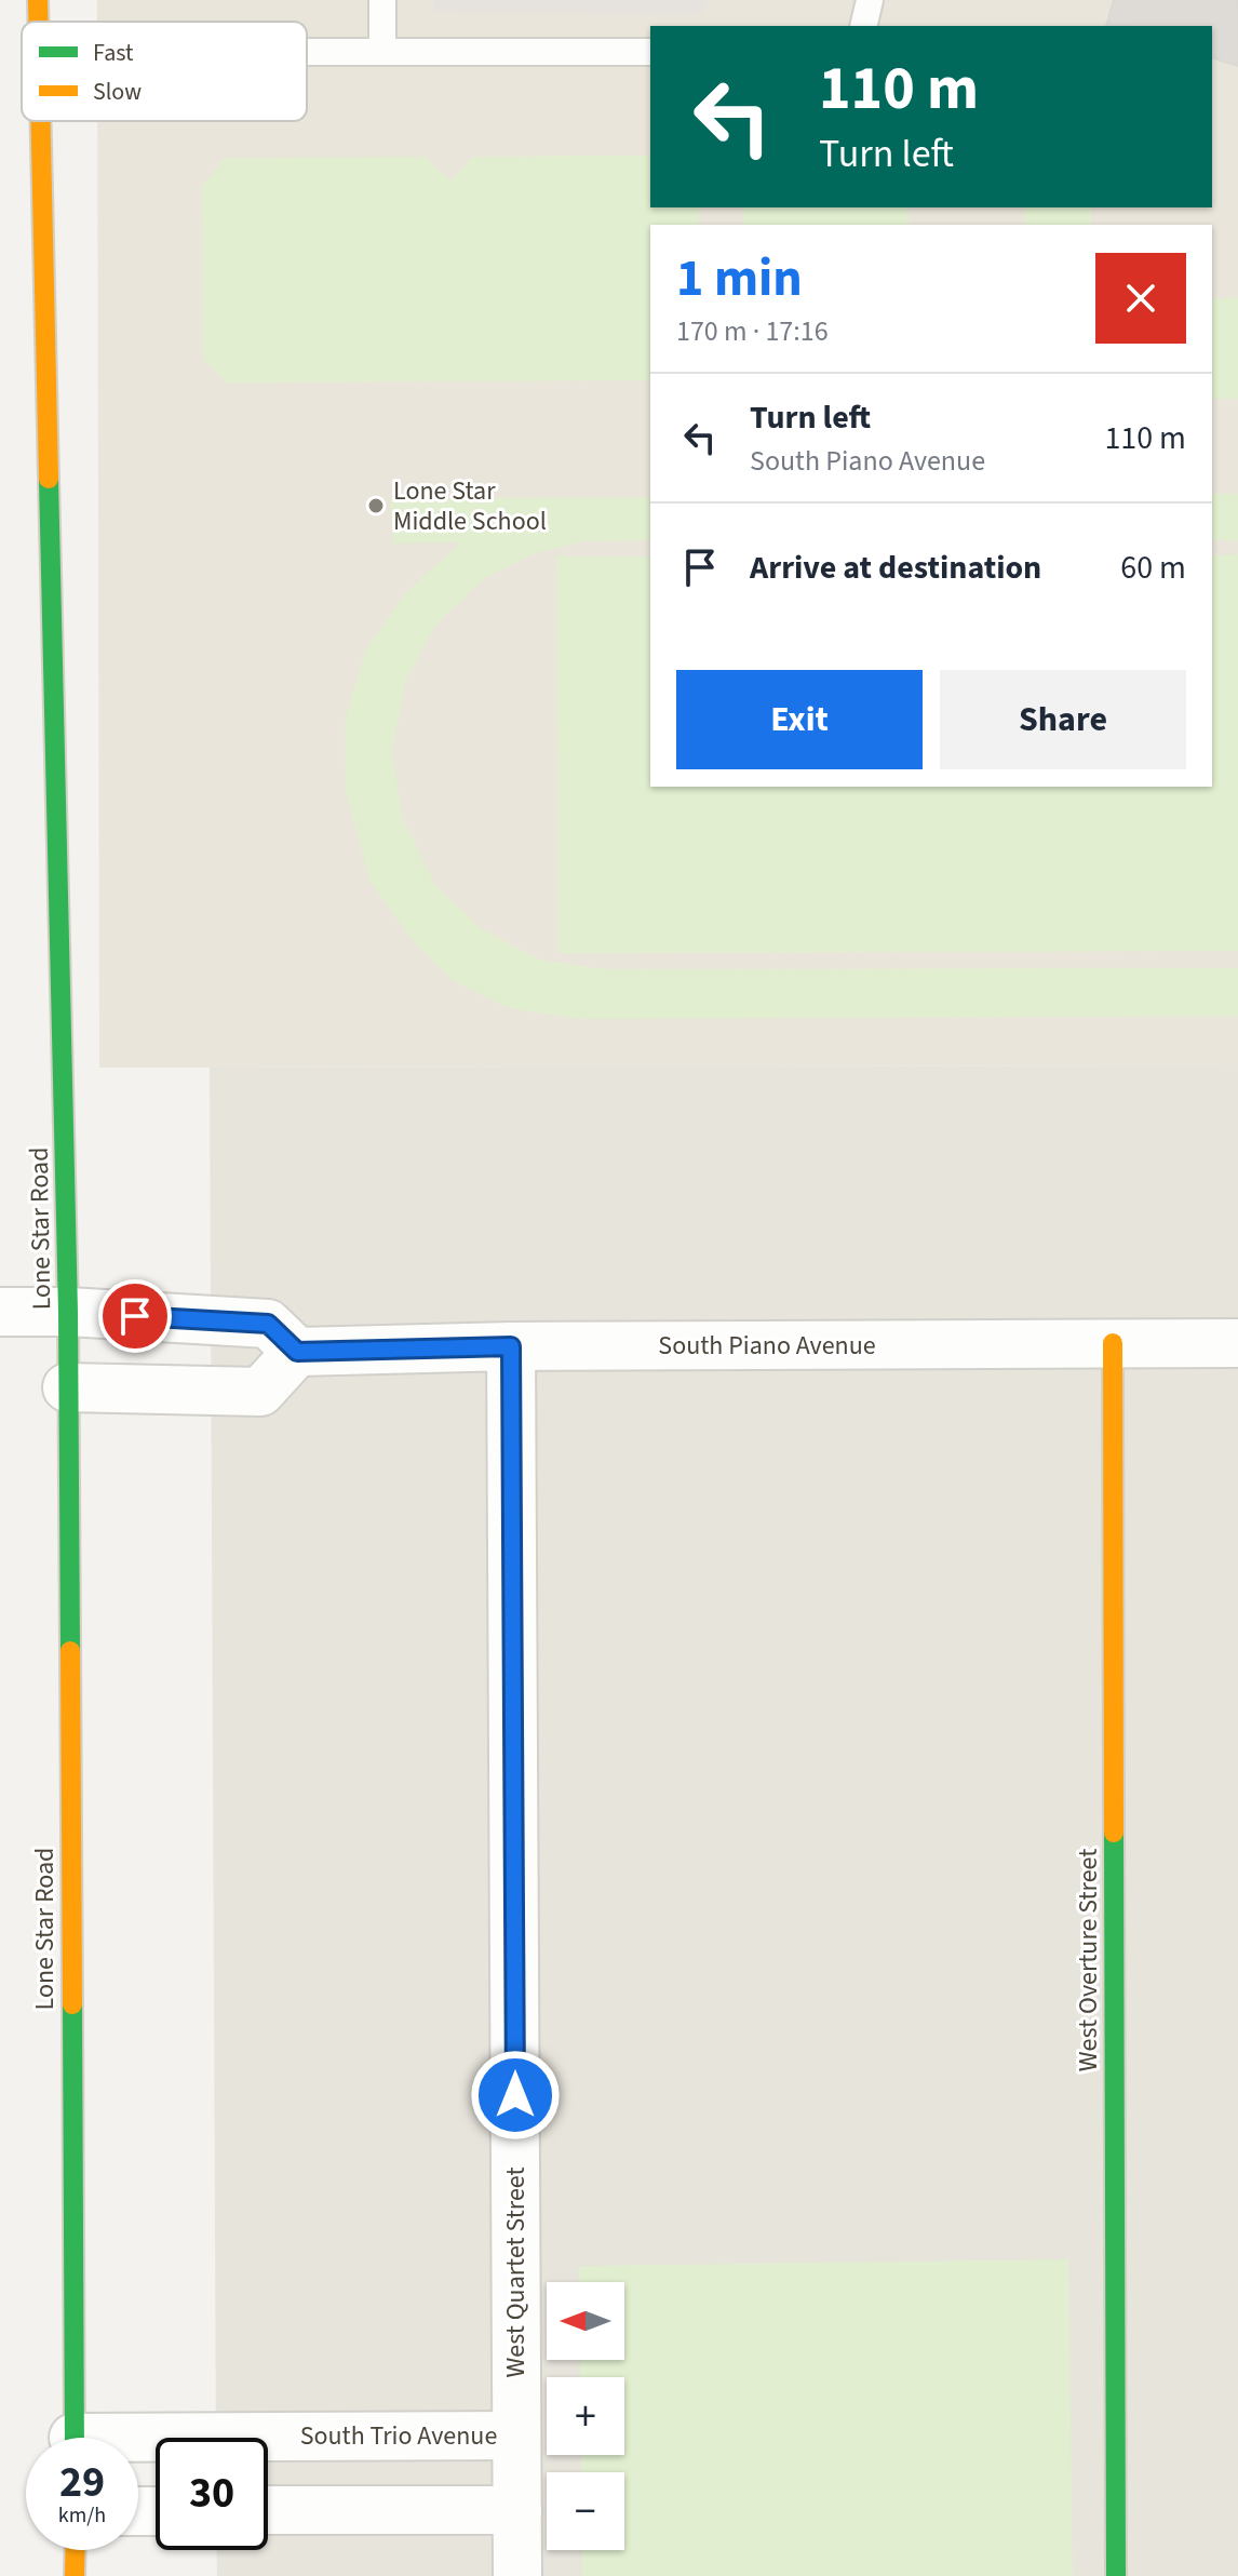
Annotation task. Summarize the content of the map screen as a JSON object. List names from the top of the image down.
{
  "streets": {
    "main road": ["Lone Star Road", "West Overture Street"],
    "street": ["South Piano Avenue", "West Quartet Street", "South Trio Avenue"]
  },
  "crossings": [
    ["South Piano Avenue", "West Overture Street"],
    ["South Piano Avenue", "West Quartet Street"],
    ["West Quartet Street", "South Trio Avenue"]
  ],
  "places": ["Lone Star Middle School"],
  "legend": ["Fast", "Slow"],
  "north": "left",
  "page": {
    "turn": ["110 m", "Turn left"],
    "heading": ["1 min", "170 m · 17:16"],
    "list": [
      {
        "name": "Turn left",
        "note": "South Piano Avenue",
        "value": "110 m"
      },
      {
        "name": "Arrive at destination",
        "value": "60 m"
      }
    ],
    "buttons": ["Exit", "Share"],
    "map_buttons": ["+", "−"],
    "speed": "29 km/h",
    "limit": "30"
  }
}
